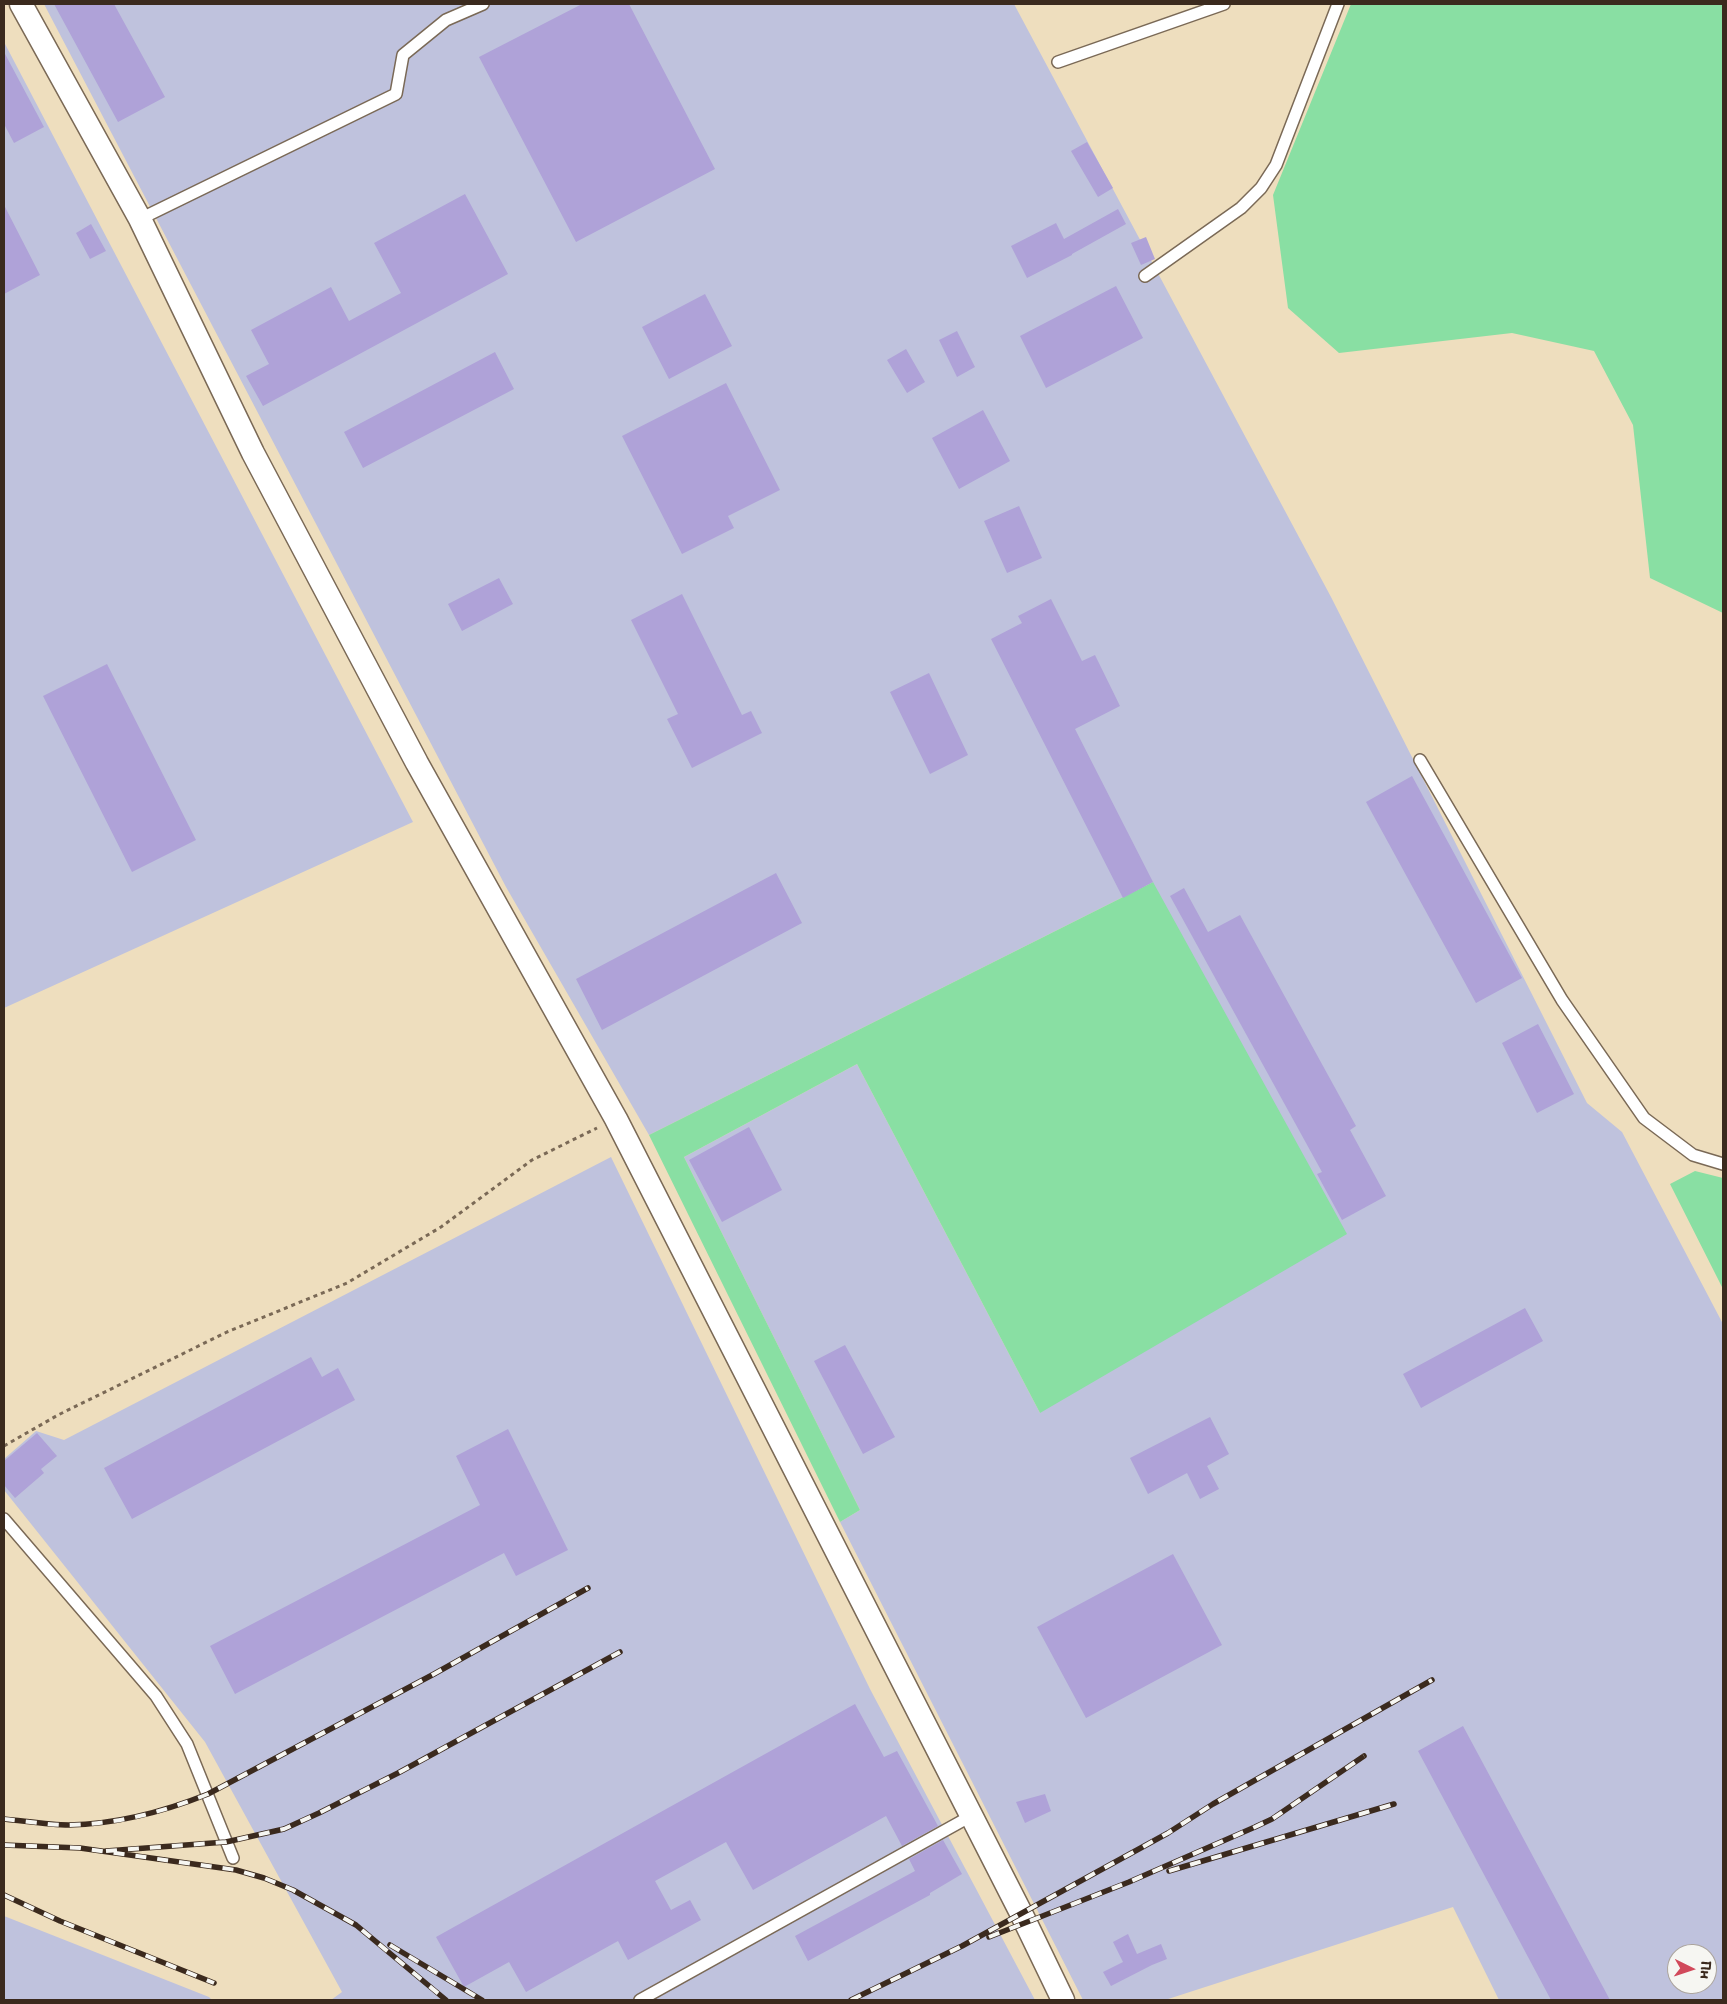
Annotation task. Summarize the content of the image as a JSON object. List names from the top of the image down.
{
  "north": "right"
}
